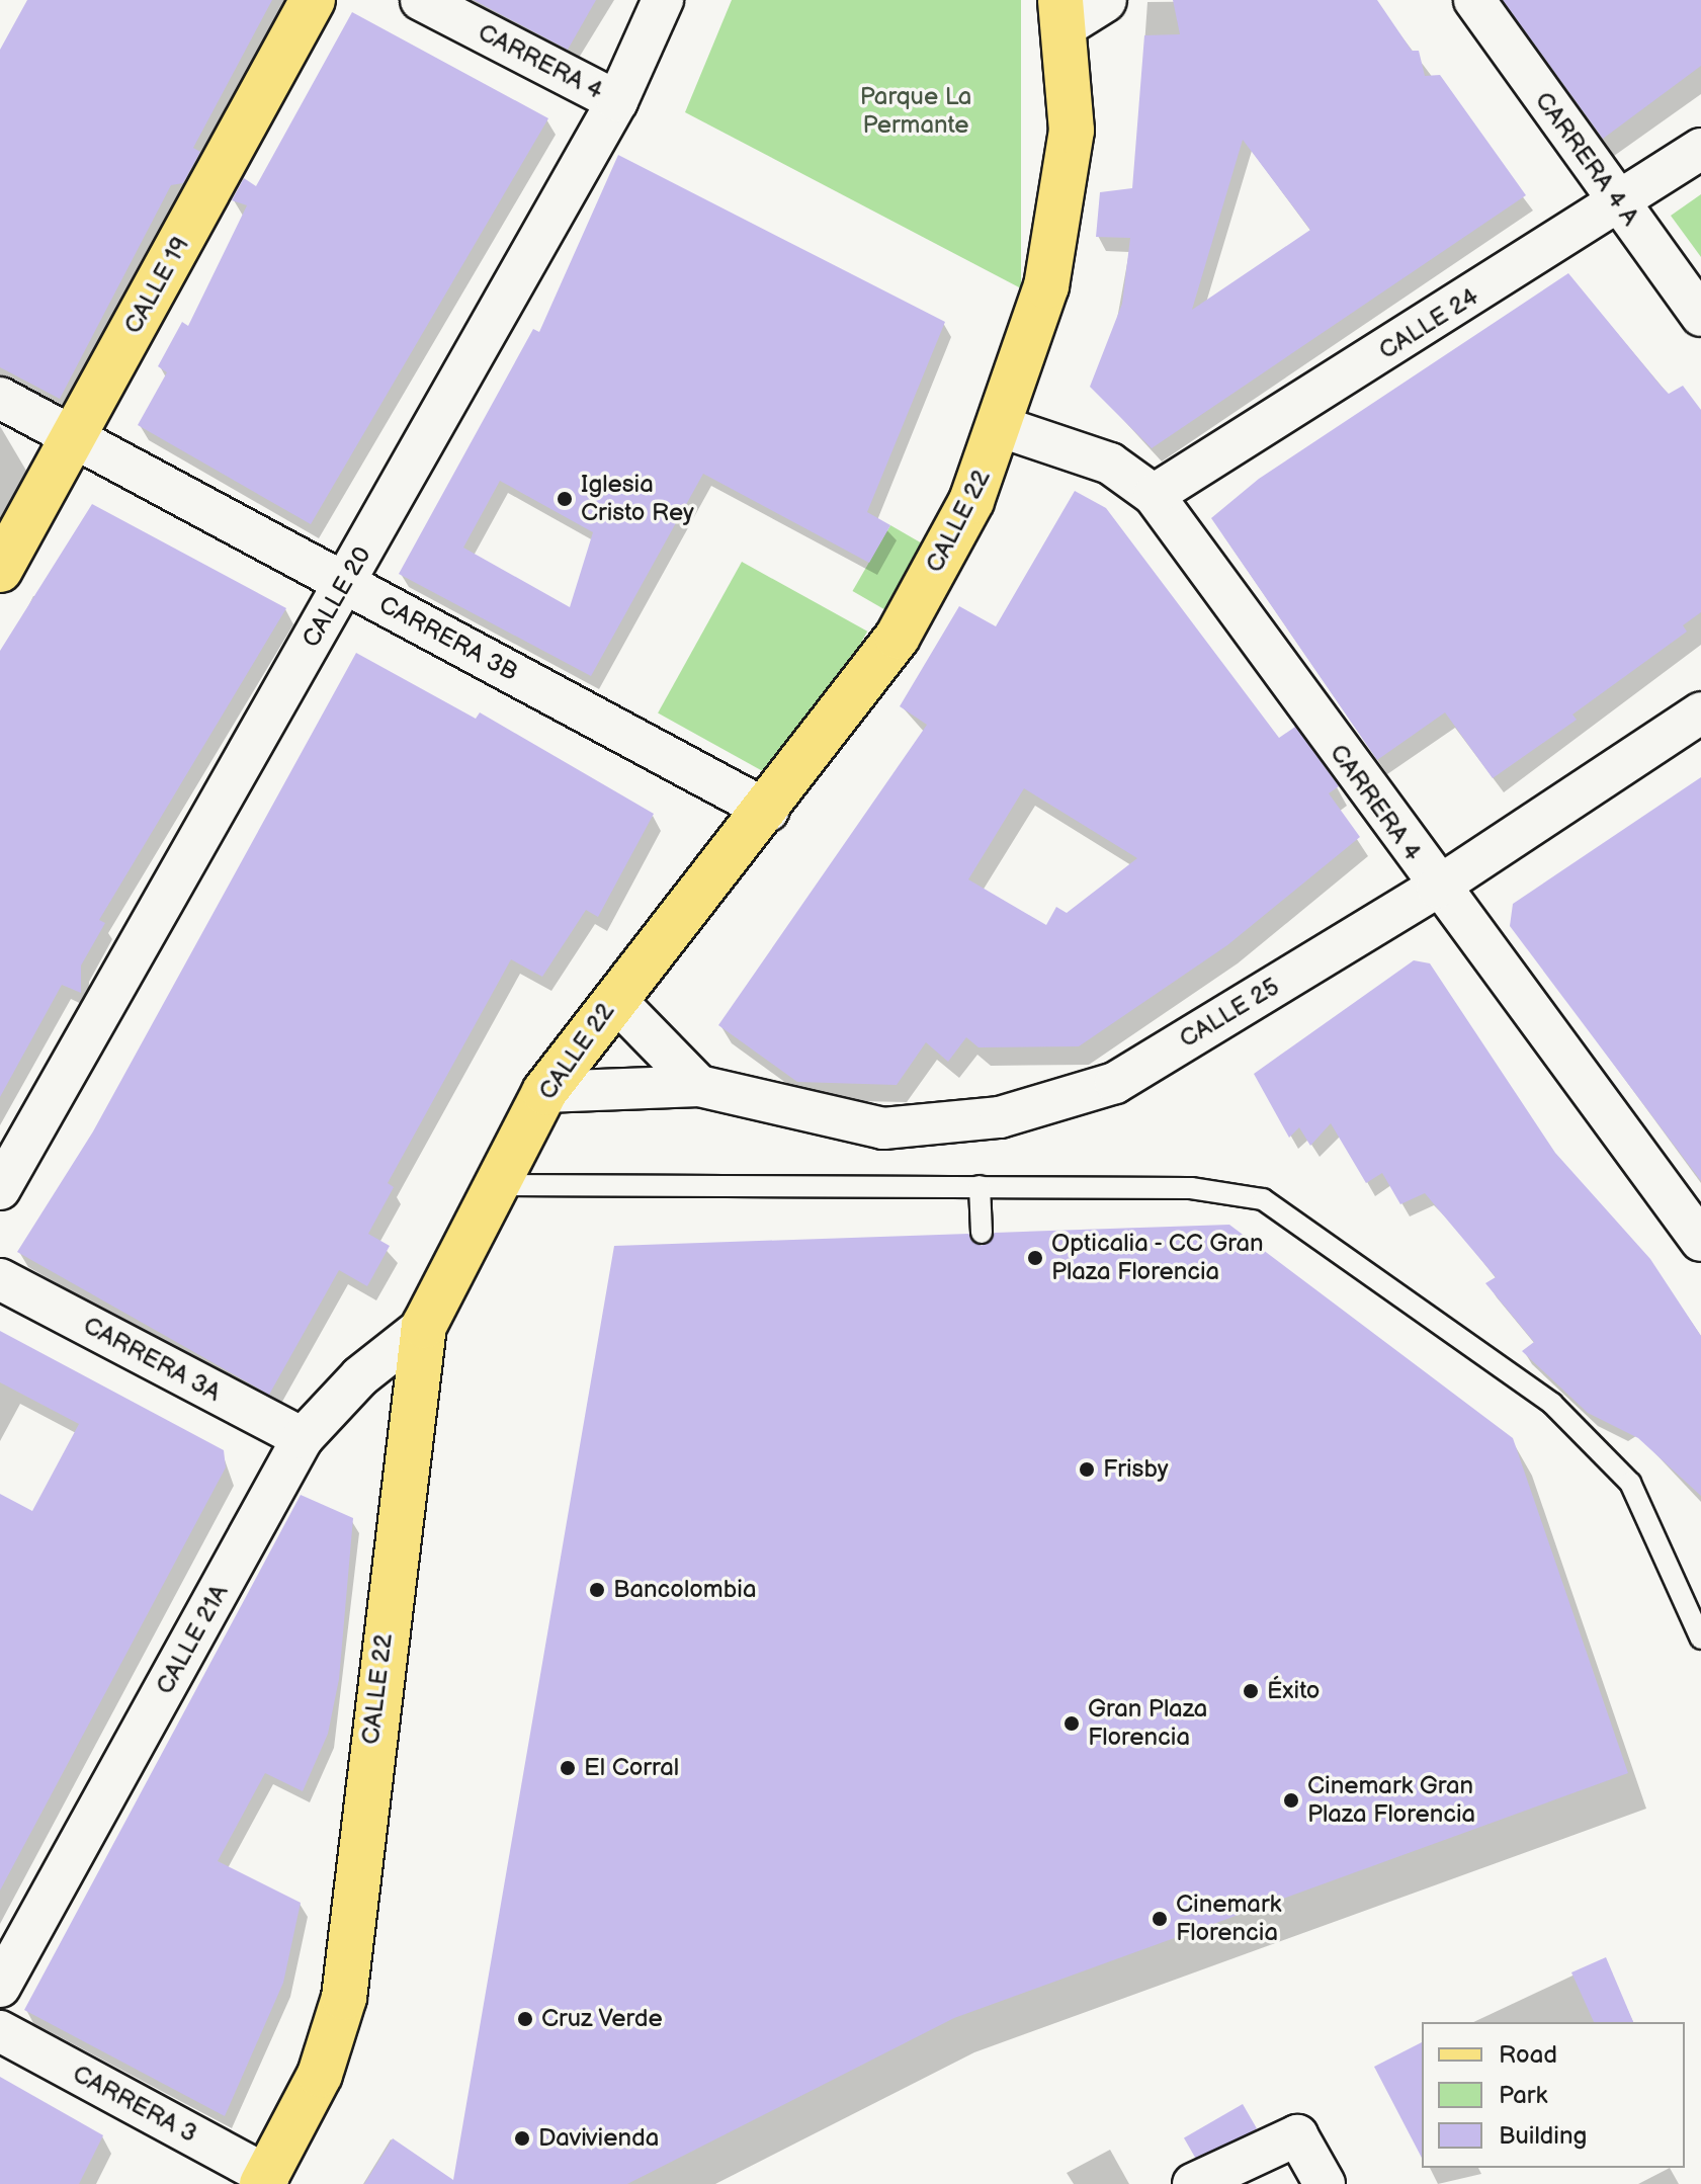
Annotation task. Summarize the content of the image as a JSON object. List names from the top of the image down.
{
  "streets": {
    "main road": ["CALLE 19", "CALLE 22"],
    "street": [
      "CARRERA 4",
      "CARRERA 4 A",
      "CALLE 24",
      "CALLE 20",
      "CARRERA 3B",
      "CALLE 25",
      "CARRERA 3A",
      "CALLE 21A",
      "CARRERA 3"
    ]
  },
  "crossings": [
    ["CARRERA 4", "CALLE 24"],
    ["CARRERA 4", "CALLE 22"],
    ["CARRERA 4", "CALLE 20"],
    ["CARRERA 4", "CALLE 25"],
    ["CARRERA 4 A", "CALLE 24"],
    ["CALLE 19", "CARRERA 3B"],
    ["CALLE 22", "CARRERA 3B"],
    ["CALLE 22", "CALLE 25"],
    ["CALLE 22", "CALLE 21A"],
    ["CALLE 22", "CARRERA 3"],
    ["CALLE 20", "CARRERA 3B"],
    ["CARRERA 3A", "CALLE 21A"]
  ],
  "parks": ["Parque La Permante"],
  "places": [
    "Iglesia Cristo Rey",
    "Opticalia - CC Gran Plaza Florencia",
    "Frisby",
    "Bancolombia",
    "Éxito",
    "Gran Plaza Florencia",
    "El Corral",
    "Cinemark Gran Plaza Florencia",
    "Cinemark Florencia",
    "Cruz Verde",
    "Davivienda"
  ],
  "legend": ["Road", "Park", "Building"]
}
